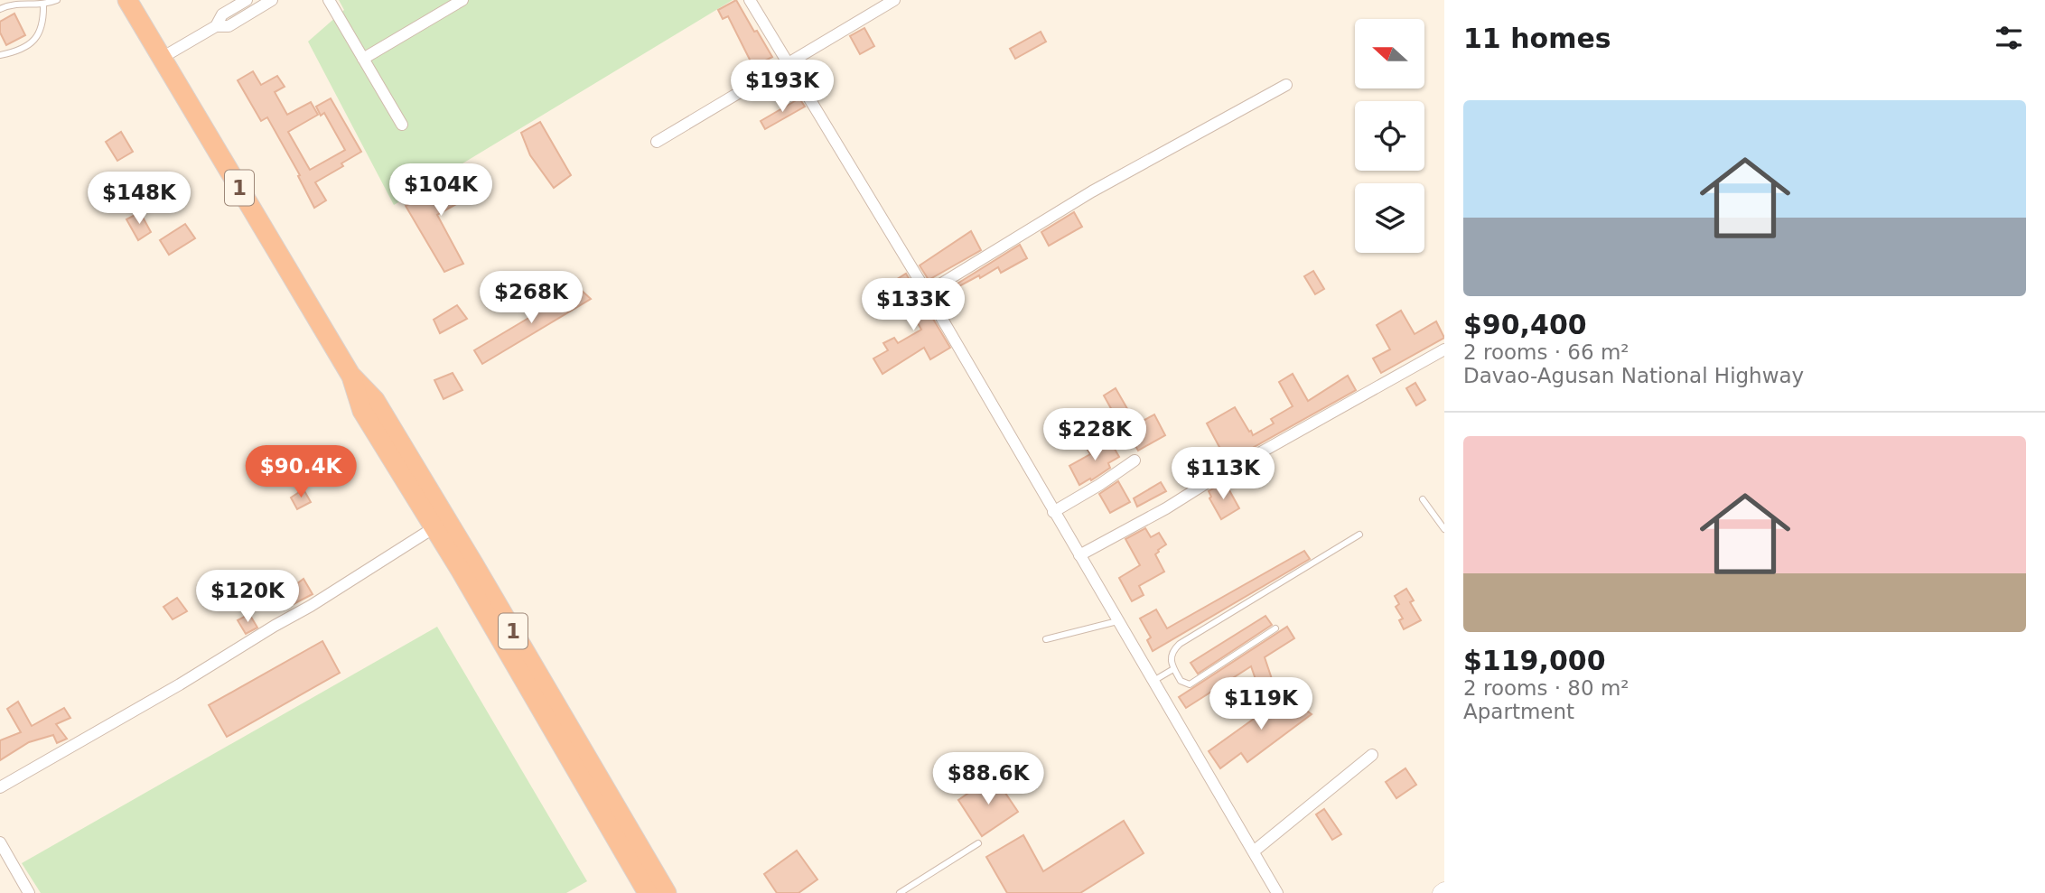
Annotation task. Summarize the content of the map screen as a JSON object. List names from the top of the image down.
{
  "streets": {
    "highway": ["1"]
  },
  "north": "left",
  "page": {
    "heading": "11 homes",
    "price": [
      "$193K",
      "$104K",
      "$148K",
      "$268K",
      "$133K",
      "$228K",
      "$90.4K",
      "$113K",
      "$120K",
      "$119K",
      "$88.6K"
    ],
    "list": [
      {
        "name": "$90,400",
        "note": "2 rooms · 66 m² · Davao-Agusan National Highway"
      },
      {
        "name": "$119,000",
        "note": "2 rooms · 80 m² · Apartment"
      }
    ]
  }
}
